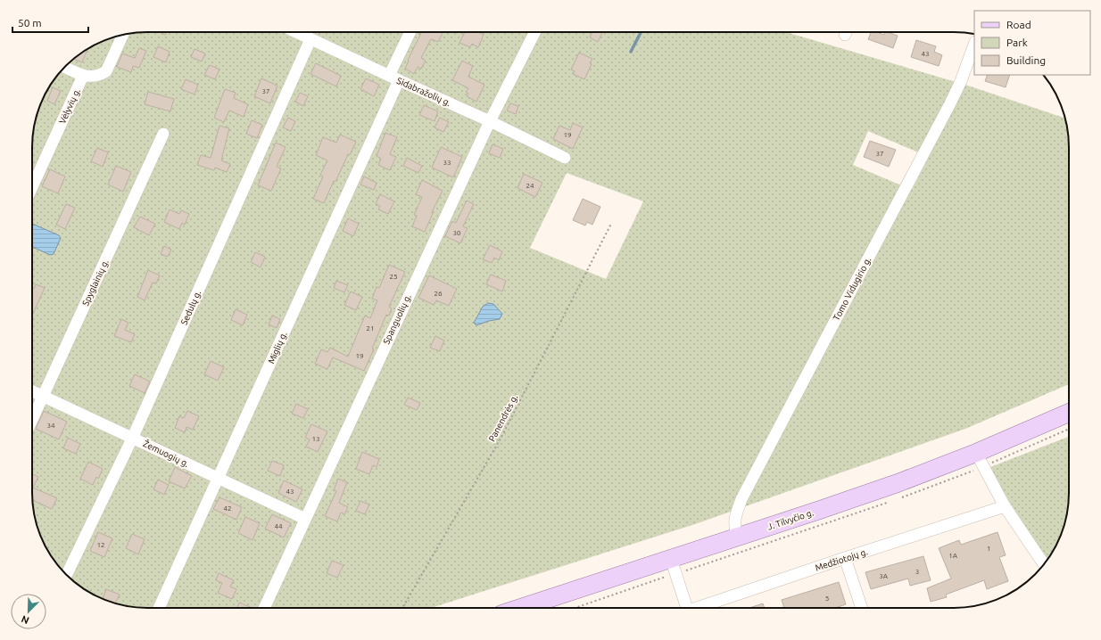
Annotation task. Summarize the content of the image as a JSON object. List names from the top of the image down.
{
  "streets": {
    "main road": ["J. Tilvyčio g."],
    "street": [
      "Sidabražolių g.",
      "Vėlyvių g.",
      "Spyglainių g.",
      "Tomo Vidugirio g.",
      "Sedulų g.",
      "Spanguolių g.",
      "Miglių g.",
      "Žemuogių g.",
      "Medžiotojų g."
    ],
    "path": ["Panendrės g."]
  },
  "crossings": [
    ["Sidabražolių g.", "Sedulų g."],
    ["Sidabražolių g.", "Spanguolių g."],
    ["Sidabražolių g.", "Miglių g."],
    ["Spyglainių g.", "Žemuogių g."],
    ["Tomo Vidugirio g.", "J. Tilvyčio g."],
    ["Sedulų g.", "Žemuogių g."],
    ["Spanguolių g.", "Žemuogių g."],
    ["Miglių g.", "Žemuogių g."]
  ],
  "house_numbers": [
    "43",
    "37",
    "19",
    "37",
    "33",
    "24",
    "30",
    "25",
    "26",
    "21",
    "19",
    "34",
    "13",
    "43",
    "42",
    "44",
    "12",
    "1",
    "1A",
    "3",
    "3A",
    "5"
  ],
  "legend": ["Road", "Park", "Building"],
  "scale_bar": "50 m",
  "north": "bottom left"
}
